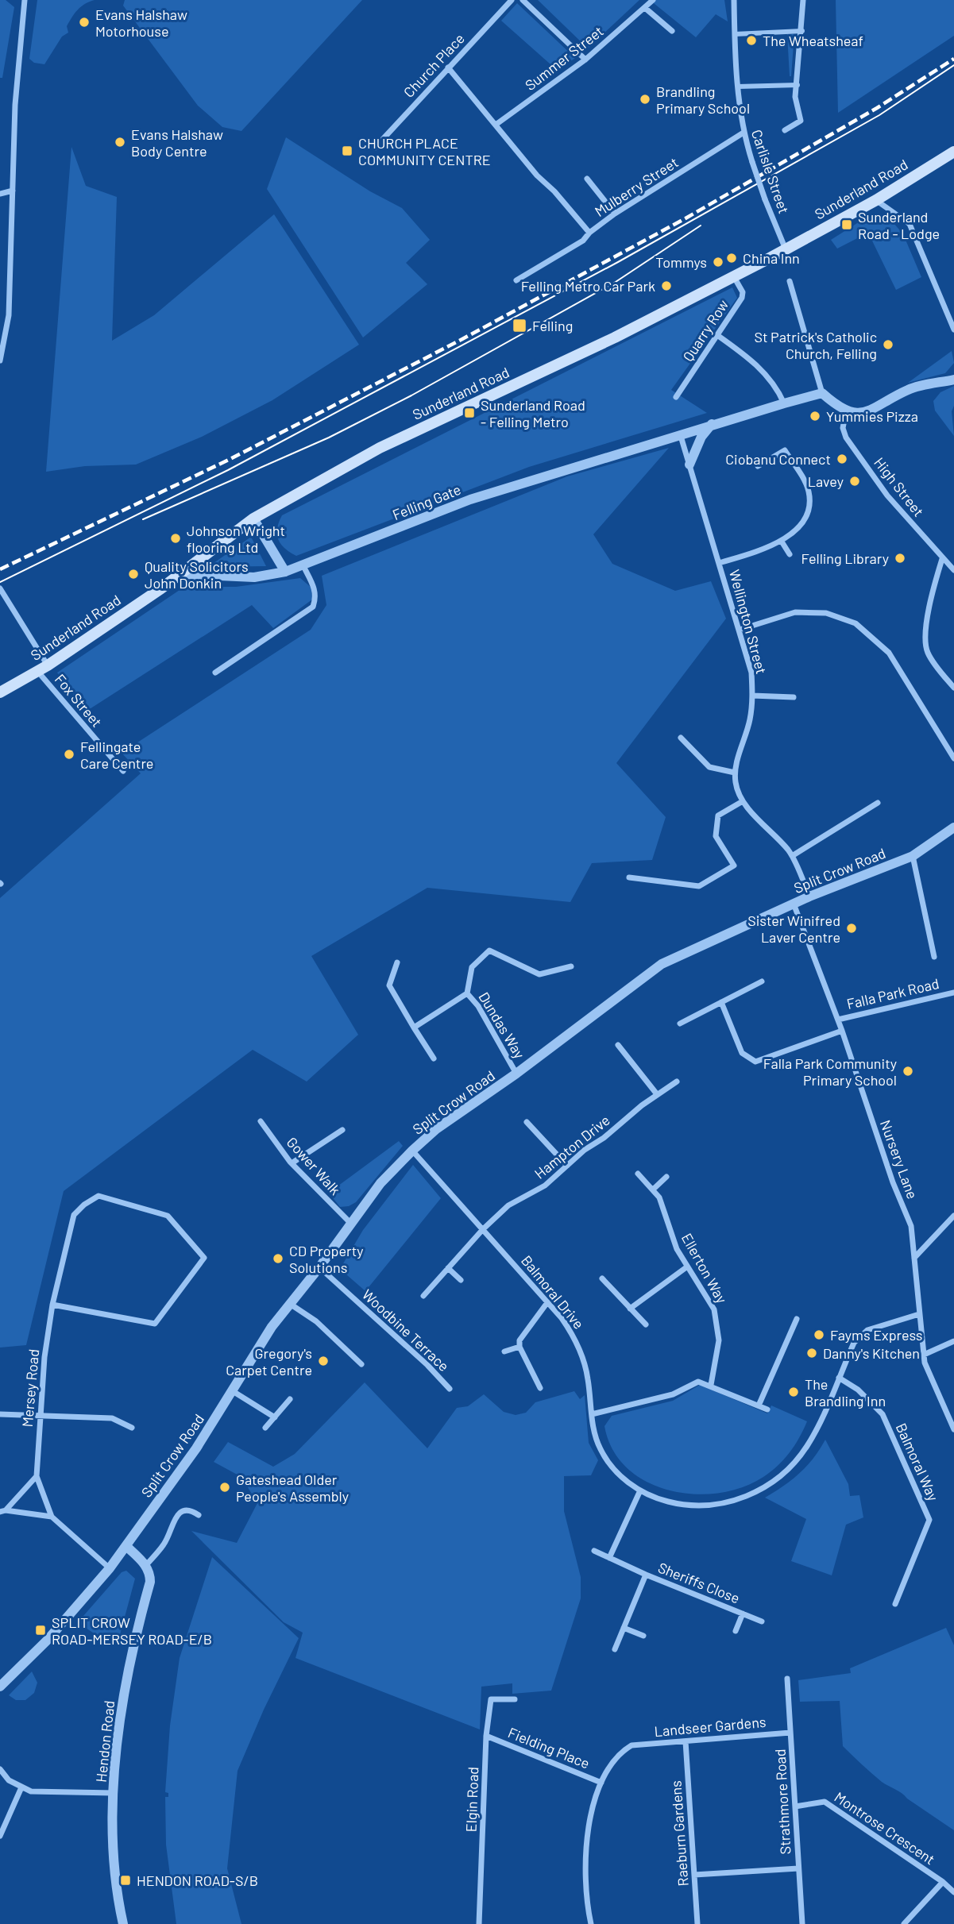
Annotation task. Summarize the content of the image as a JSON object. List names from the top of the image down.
{
  "streets": {
    "main road": ["Sunderland Road"],
    "street": [
      "Summer Street",
      "Church Place",
      "Carlisle Street",
      "Mulberry Street",
      "Quarry Row",
      "High Street",
      "Felling Gate",
      "Wellington Street",
      "Fox Street",
      "Split Crow Road",
      "Falla Park Road",
      "Dundas Way",
      "Hampton Drive",
      "Nursery Lane",
      "Gower Walk",
      "Ellerton Way",
      "Balmoral Drive",
      "Woodbine Terrace",
      "Mersey Road",
      "Balmoral Way",
      "Sheriffs Close",
      "Landseer Gardens",
      "Hendon Road",
      "Fielding Place",
      "Elgin Road",
      "Strathmore Road",
      "Montrose Crescent",
      "Raeburn Gardens"
    ]
  },
  "crossings": [
    ["Carlisle Street", "Mulberry Street"],
    ["Carlisle Street", "Sunderland Road"],
    ["Sunderland Road", "Quarry Row"],
    ["Sunderland Road", "Felling Gate"],
    ["Sunderland Road", "Fox Street"],
    ["Felling Gate", "Wellington Street"],
    ["Split Crow Road", "Dundas Way"],
    ["Split Crow Road", "Nursery Lane"],
    ["Split Crow Road", "Gower Walk"],
    ["Split Crow Road", "Balmoral Drive"],
    ["Split Crow Road", "Woodbine Terrace"],
    ["Split Crow Road", "Mersey Road"],
    ["Falla Park Road", "Nursery Lane"],
    ["Hampton Drive", "Balmoral Drive"],
    ["Nursery Lane", "Balmoral Drive"],
    ["Balmoral Drive", "Balmoral Way"],
    ["Landseer Gardens", "Fielding Place"],
    ["Landseer Gardens", "Strathmore Road"],
    ["Landseer Gardens", "Raeburn Gardens"],
    ["Fielding Place", "Elgin Road"],
    ["Strathmore Road", "Montrose Crescent"]
  ],
  "places": {
    "other": [
      "Evans Halshaw Motorhouse",
      "The Wheatsheaf",
      "Brandling Primary School",
      "Evans Halshaw Body Centre",
      "China Inn",
      "Tommys",
      "Felling Metro Car Park",
      "St Patrick's Catholic Church, Felling",
      "Yummies Pizza",
      "Ciobanu Connect",
      "Lavey",
      "Johnson Wright flooring Ltd",
      "Felling Library",
      "Quality Solicitors John Donkin",
      "Fellingate Care Centre",
      "Sister Winifred Laver Centre",
      "Falla Park Community Primary School",
      "CD Property Solutions",
      "Fayms Express",
      "Danny's Kitchen",
      "Gregory's Carpet Centre",
      "The Brandling Inn",
      "Gateshead Older People's Assembly"
    ],
    "transit": [
      "CHURCH PLACE COMMUNITY CENTRE",
      "Sunderland Road - Lodge",
      "Felling",
      "Sunderland Road - Felling Metro",
      "SPLIT CROW ROAD-MERSEY ROAD-E/B",
      "HENDON ROAD-S/B"
    ]
  }
}
